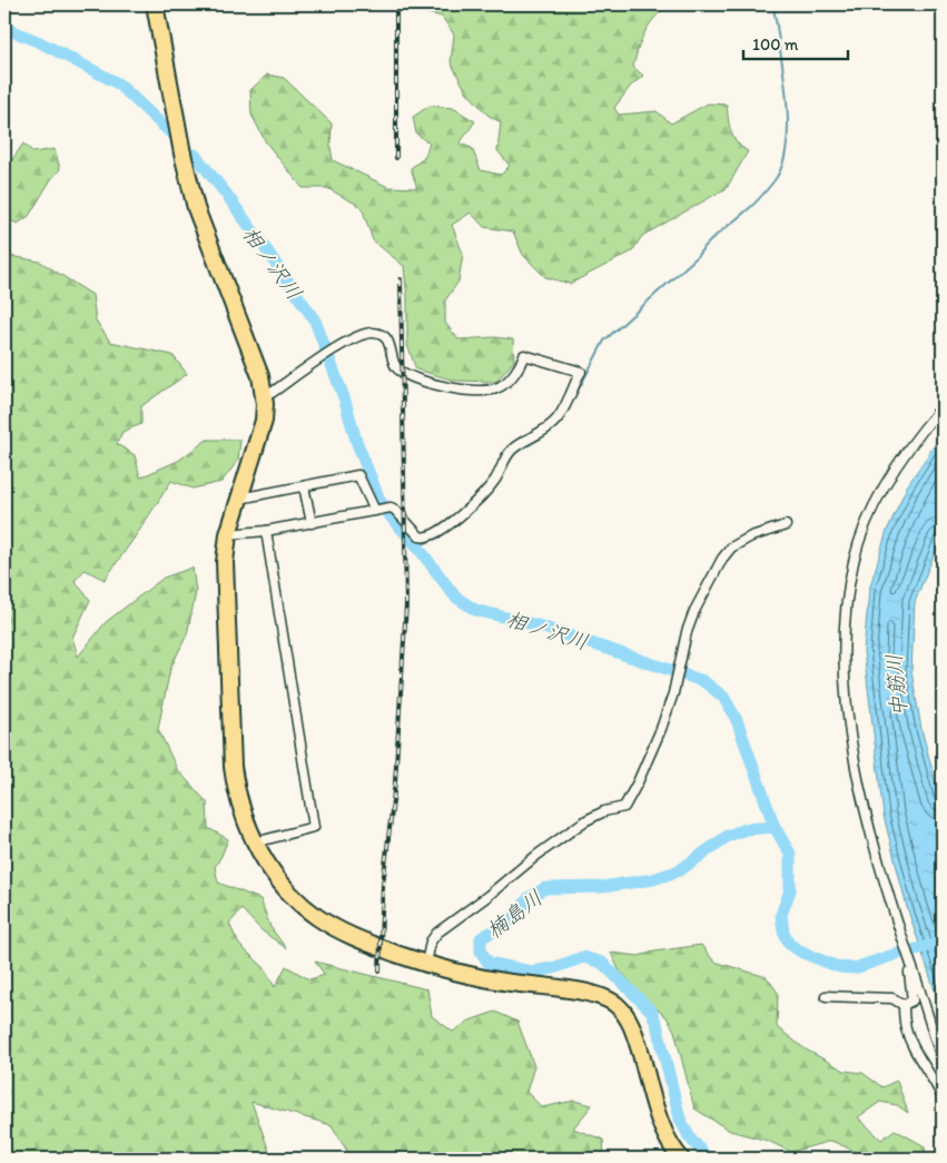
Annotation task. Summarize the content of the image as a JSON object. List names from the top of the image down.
{
  "water": ["相ノ沢川", "中筋川", "楠島川"],
  "scale_bar": "100 m"
}
